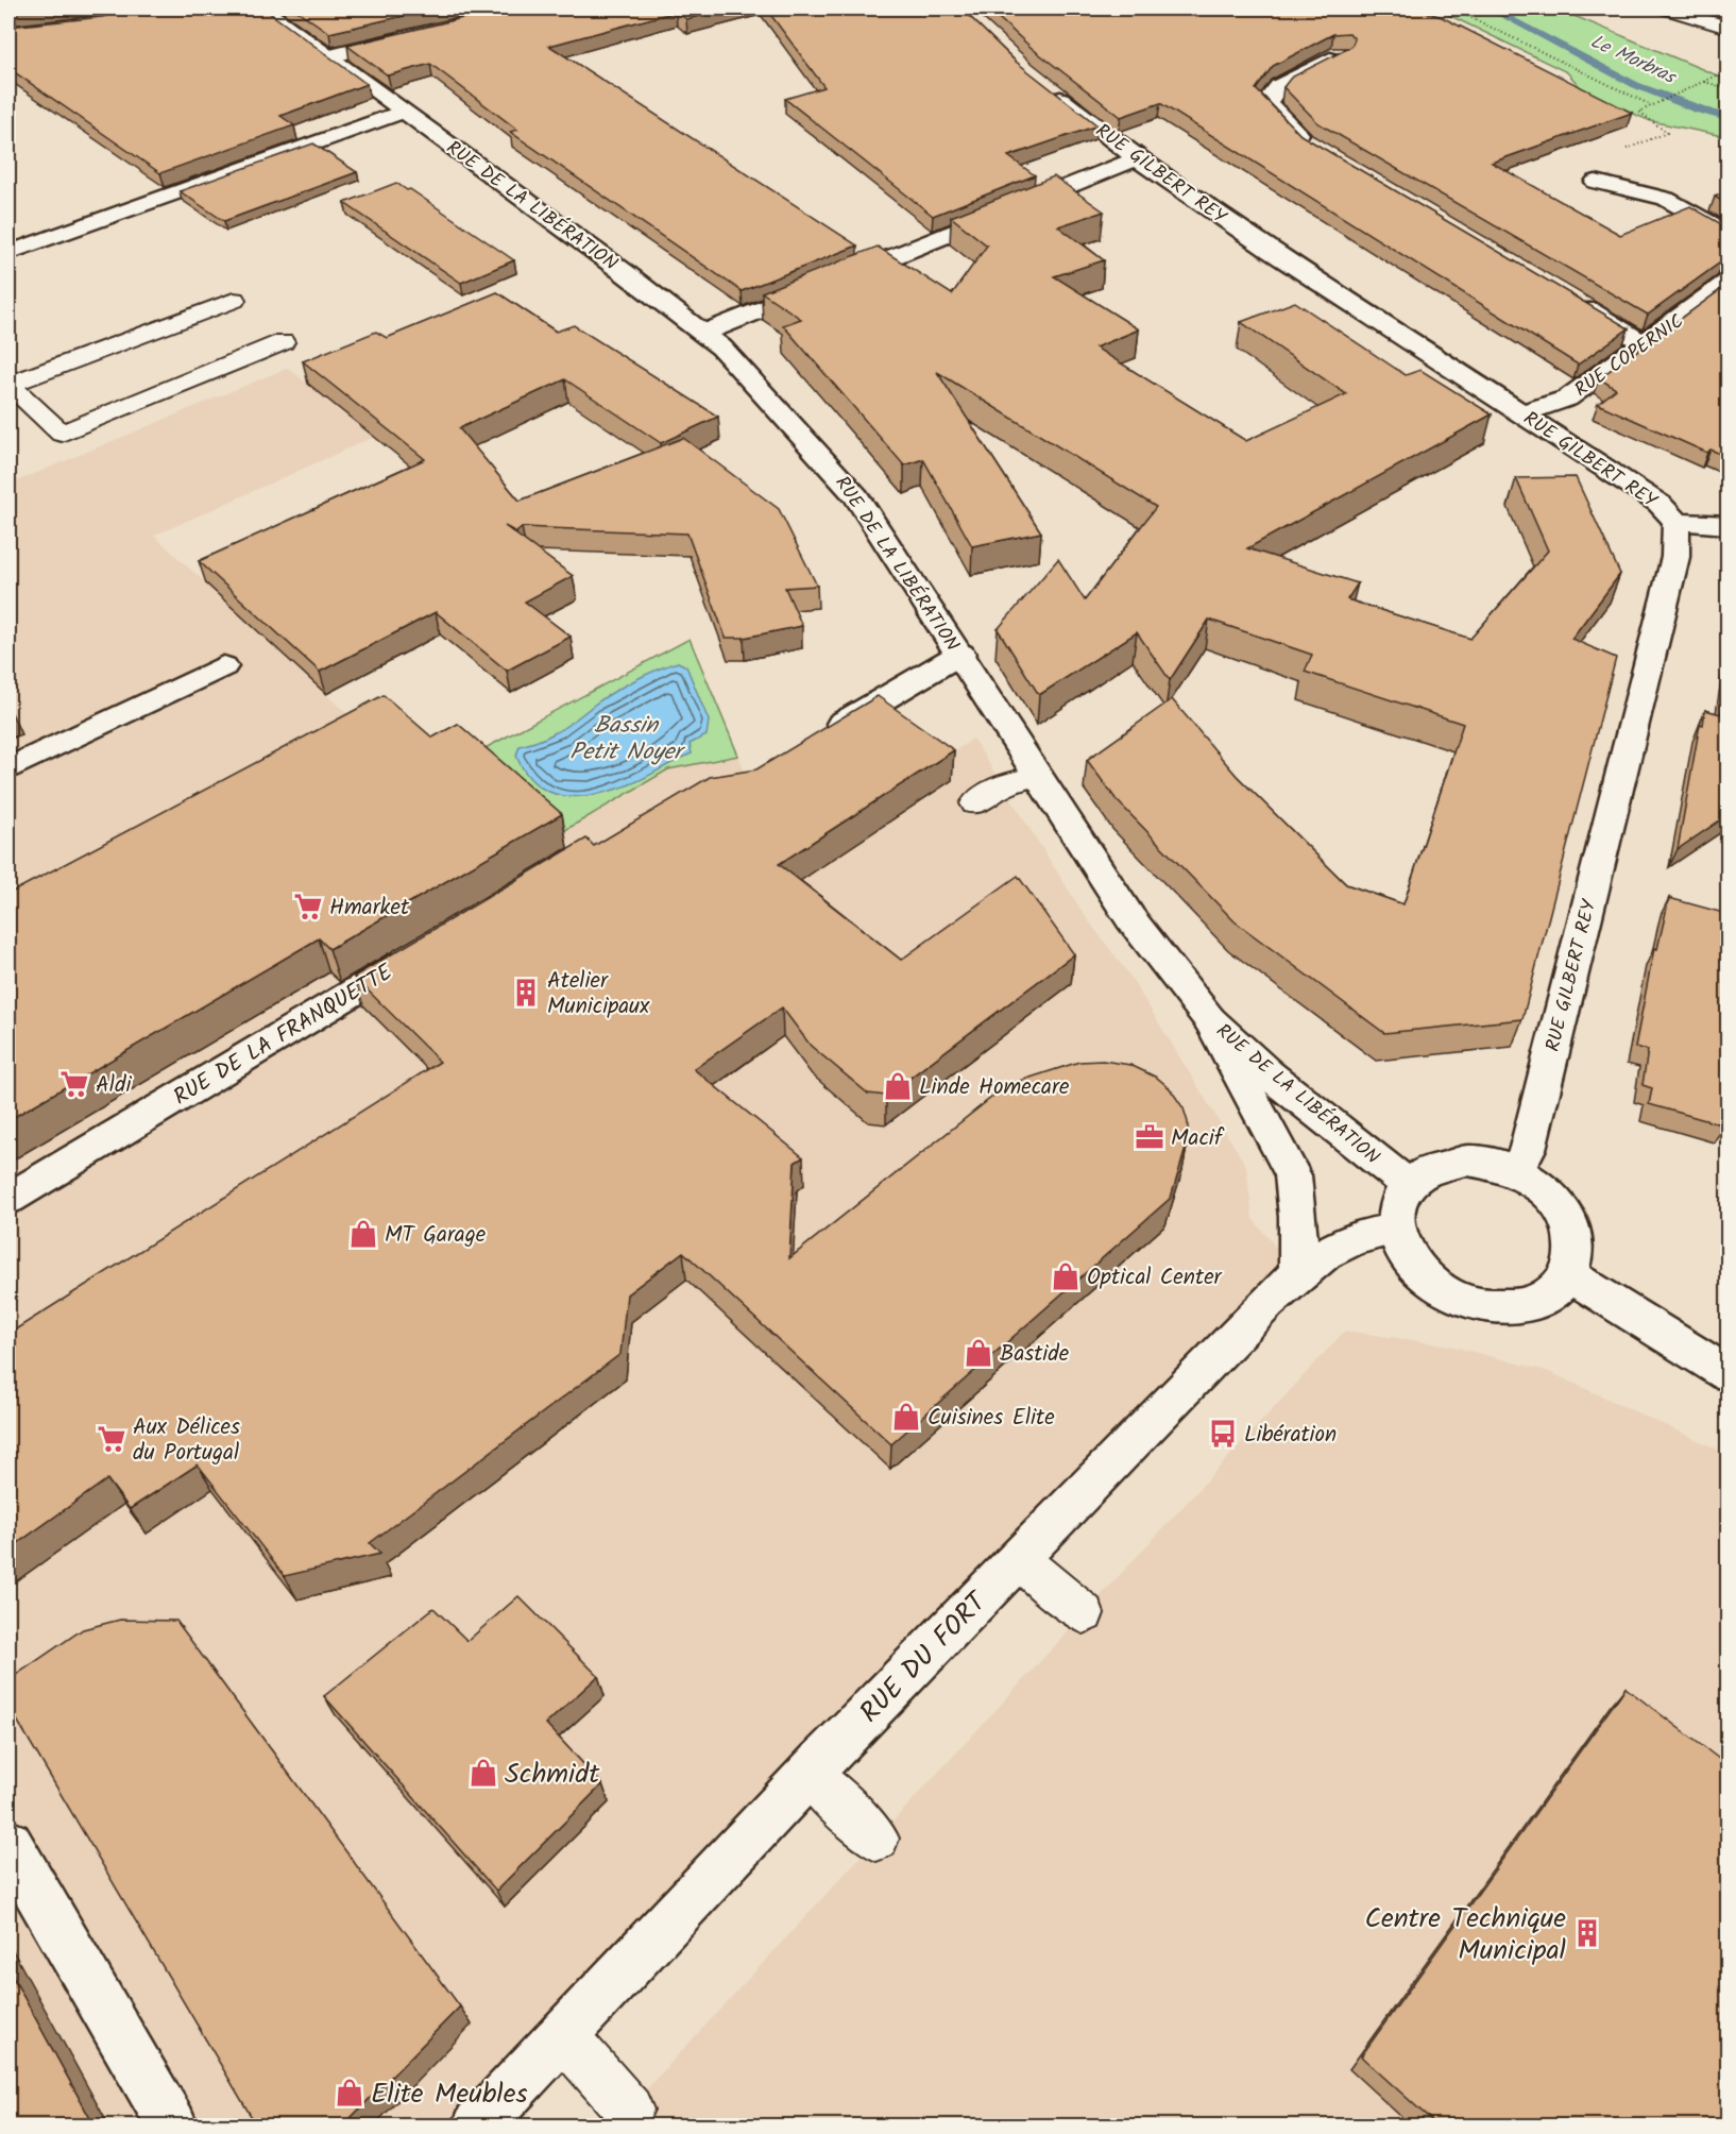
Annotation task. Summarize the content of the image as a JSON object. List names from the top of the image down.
{
  "streets": {
    "street": [
      "RUE GILBERT REY",
      "RUE DE LA LIBÉRATION",
      "RUE COPERNIC",
      "RUE DE LA FRANQUETTE",
      "RUE DU FORT"
    ]
  },
  "crossings": [
    ["RUE GILBERT REY", "RUE DE LA LIBÉRATION"],
    ["RUE GILBERT REY", "RUE COPERNIC"],
    ["RUE GILBERT REY", "RUE DU FORT"],
    ["RUE DE LA LIBÉRATION", "RUE DU FORT"]
  ],
  "water": ["Le Morbras", "Bassin Petit Noyer"],
  "places": {
    "supermarket": ["Hmarket", "Aldi", "Aux Délices du Portugal"],
    "building": ["Atelier Municipaux", "Centre Technique Municipal"],
    "shop": [
      "Linde Homecare",
      "MT Garage",
      "Optical Center",
      "Bastide",
      "Cuisines Elite",
      "Schmidt",
      "Elite Meubles"
    ],
    "office": ["Macif"],
    "bus stop": ["Libération"]
  }
}
